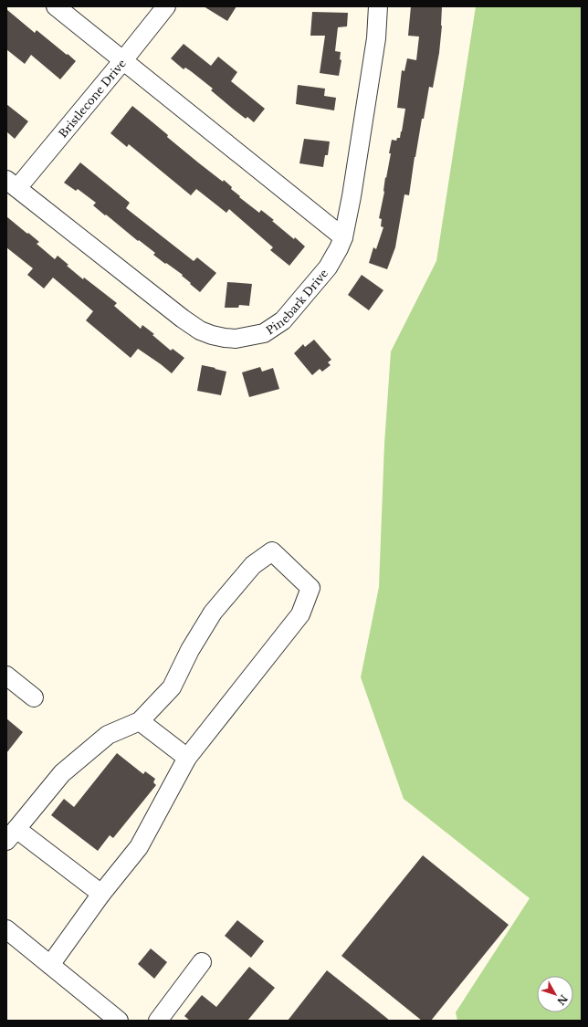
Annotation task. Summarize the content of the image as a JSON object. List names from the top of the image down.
{
  "streets": {
    "street": ["Bristlecone Drive", "Pinebark Drive"]
  },
  "crossings": [
    ["Bristlecone Drive", "Pinebark Drive"]
  ],
  "north": "bottom right"
}
